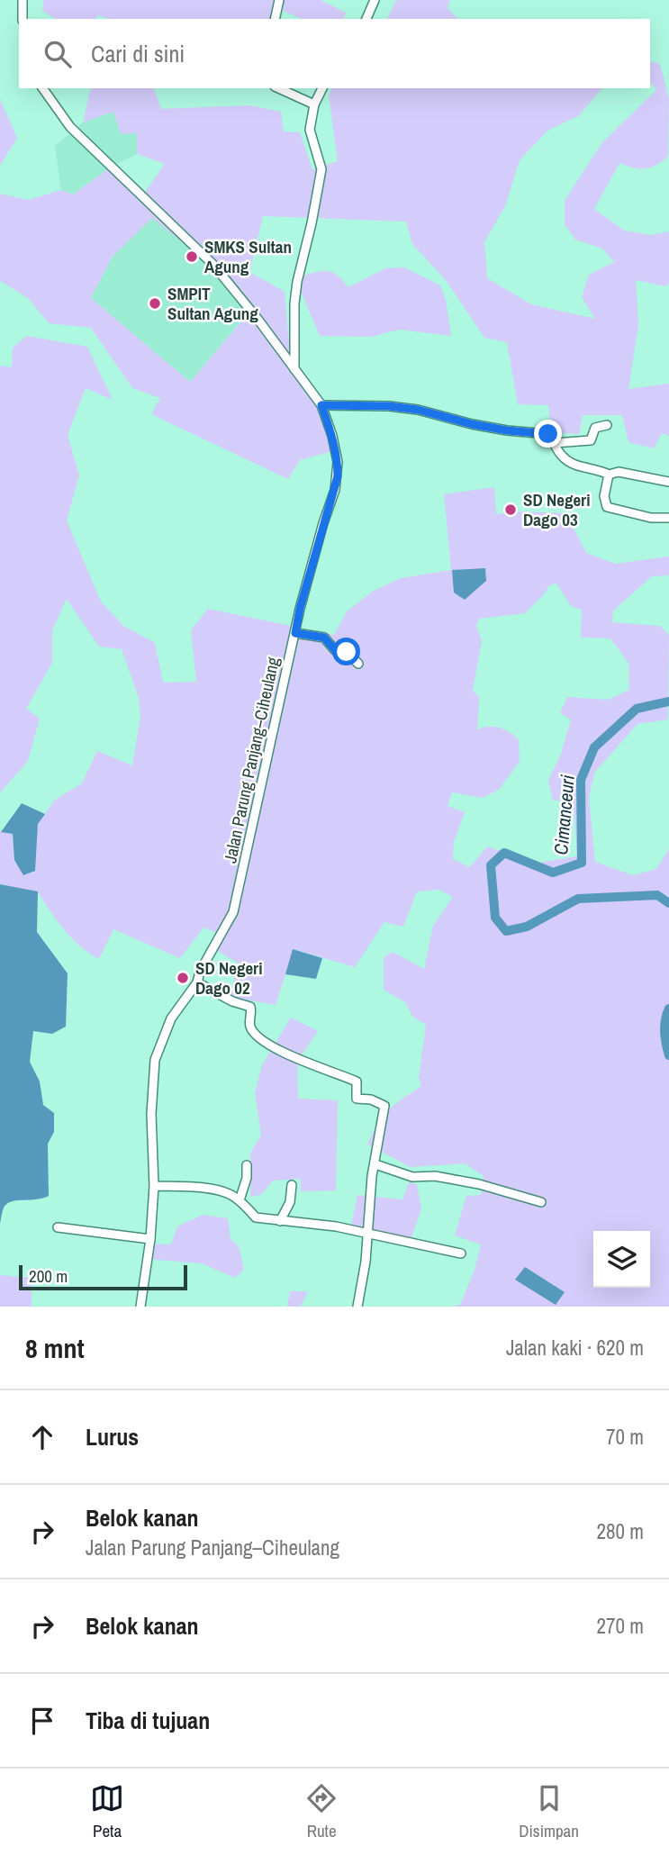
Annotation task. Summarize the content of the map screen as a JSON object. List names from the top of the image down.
{
  "streets": {
    "street": ["Jalan Parung Panjang–Ciheulang"]
  },
  "water": ["Cimanceuri"],
  "places": [
    "SMKS Sultan Agung",
    "SMPIT Sultan Agung",
    "SD Negeri Dago 03",
    "SD Negeri Dago 02"
  ],
  "scale_bar": "200 m",
  "page": {
    "search": "Cari di sini",
    "scale": "200 m",
    "heading": ["8 mnt", "Jalan kaki · 620 m"],
    "list": [
      ["Lurus", "70 m"],
      ["Belok kanan", "Jalan Parung Panjang–Ciheulang", "280 m"],
      ["Belok kanan", "270 m"],
      "Tiba di tujuan"
    ],
    "nav": ["Peta", "Rute", "Disimpan"]
  }
}
